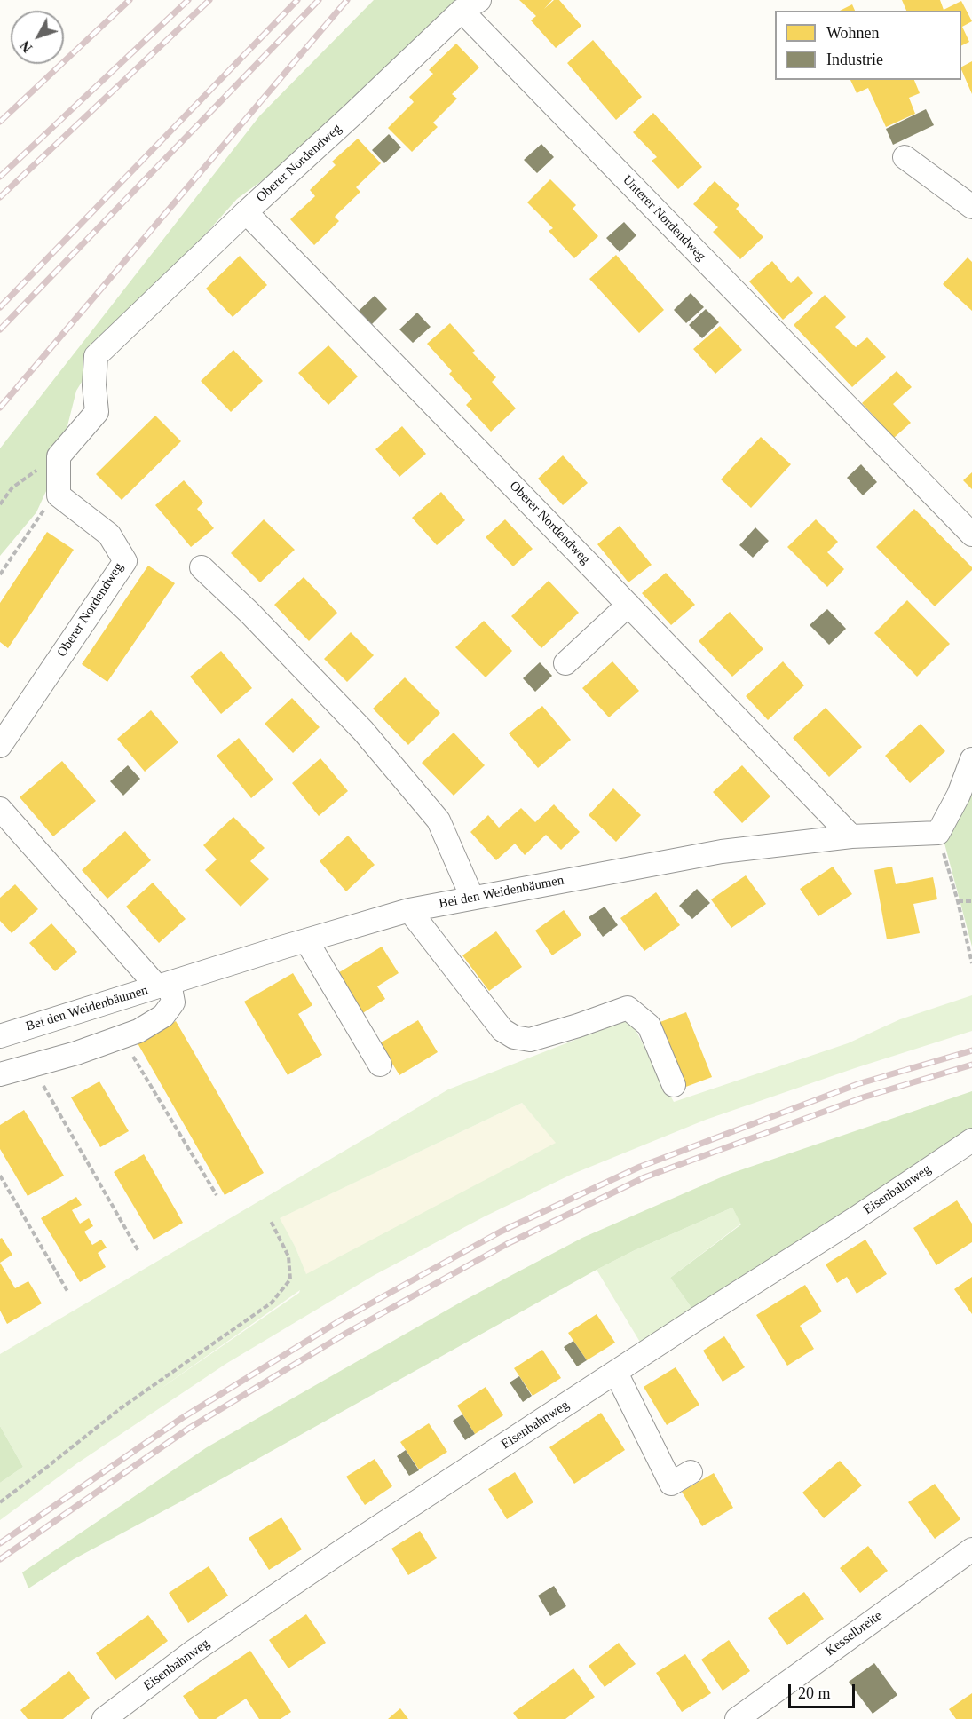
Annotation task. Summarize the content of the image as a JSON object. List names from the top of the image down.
{
  "streets": {
    "street": [
      "Oberer Nordendweg",
      "Unterer Nordendweg",
      "Bei den Weidenbäumen",
      "Eisenbahnweg",
      "Kesselbreite"
    ]
  },
  "crossings": [
    ["Oberer Nordendweg", "Unterer Nordendweg"],
    ["Oberer Nordendweg", "Bei den Weidenbäumen"]
  ],
  "legend": ["Wohnen", "Industrie"],
  "scale_bar": "20 m",
  "north": "bottom left"
}
